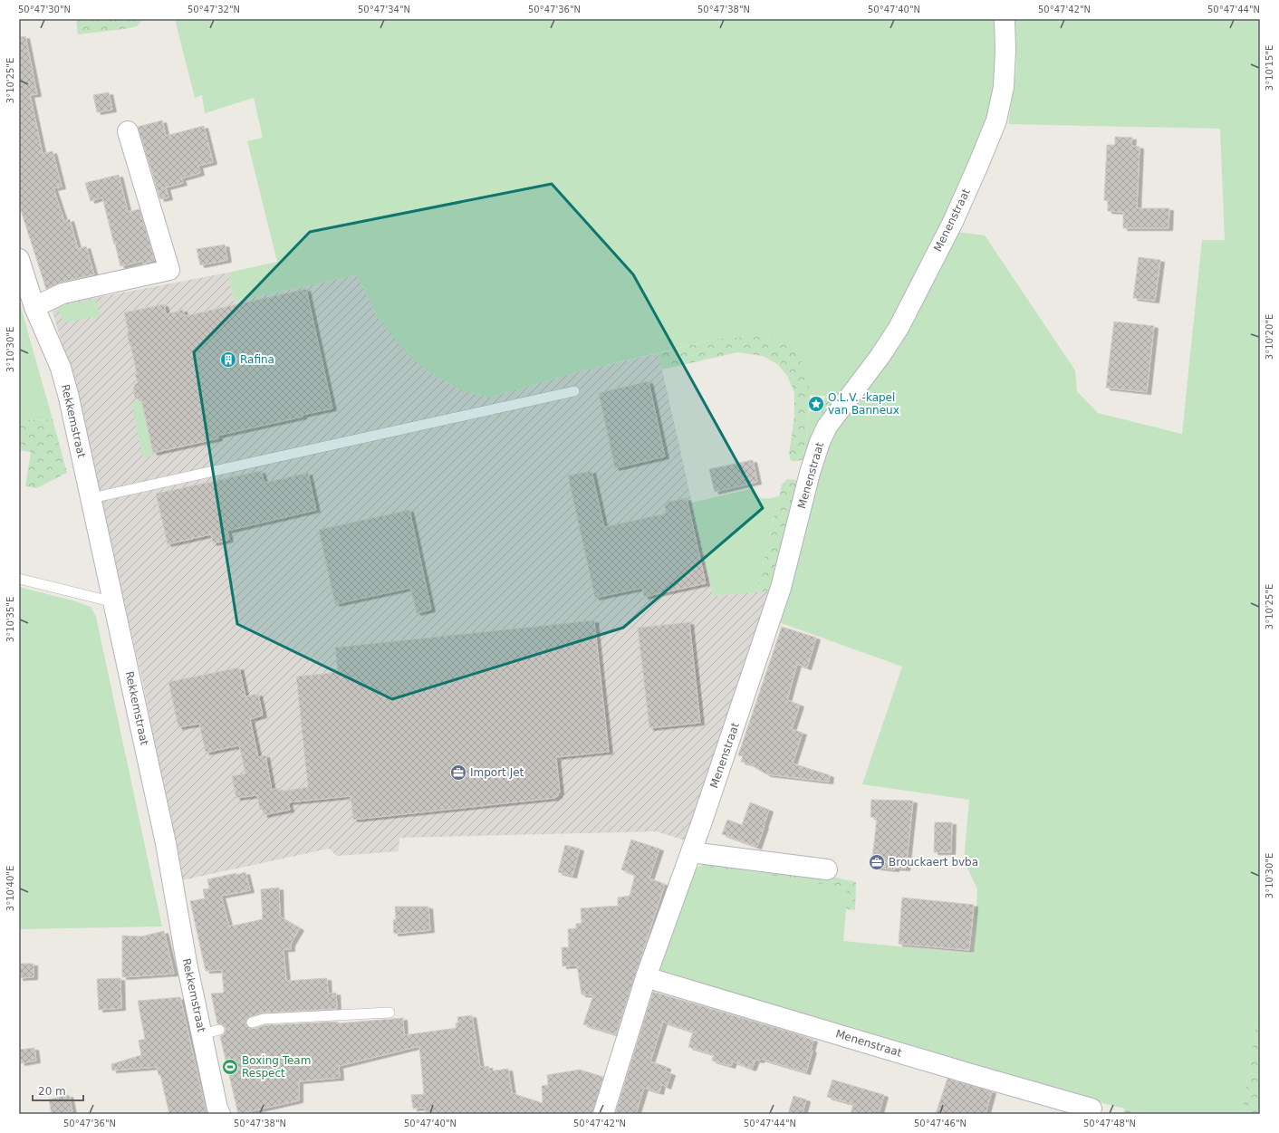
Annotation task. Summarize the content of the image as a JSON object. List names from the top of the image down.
{
  "streets": {
    "street": ["Menenstraat", "Rekkemstraat"]
  },
  "places": {
    "building": ["Rafina"],
    "place": ["O.L.V. -kapel van Banneux"],
    "office": ["Import Jet", "Brouckaert bvba"],
    "sports": ["Boxing Team Respect"]
  },
  "scale_bar": "20 m",
  "coordinates": [
    "50°47'30\"N",
    "50°47'32\"N",
    "50°47'34\"N",
    "50°47'36\"N",
    "50°47'38\"N",
    "50°47'40\"N",
    "50°47'42\"N",
    "50°47'44\"N",
    "3°10'15\"E",
    "3°10'25\"E",
    "3°10'20\"E",
    "3°10'30\"E",
    "3°10'35\"E",
    "3°10'40\"E",
    "50°47'46\"N",
    "50°47'48\"N"
  ]
}
